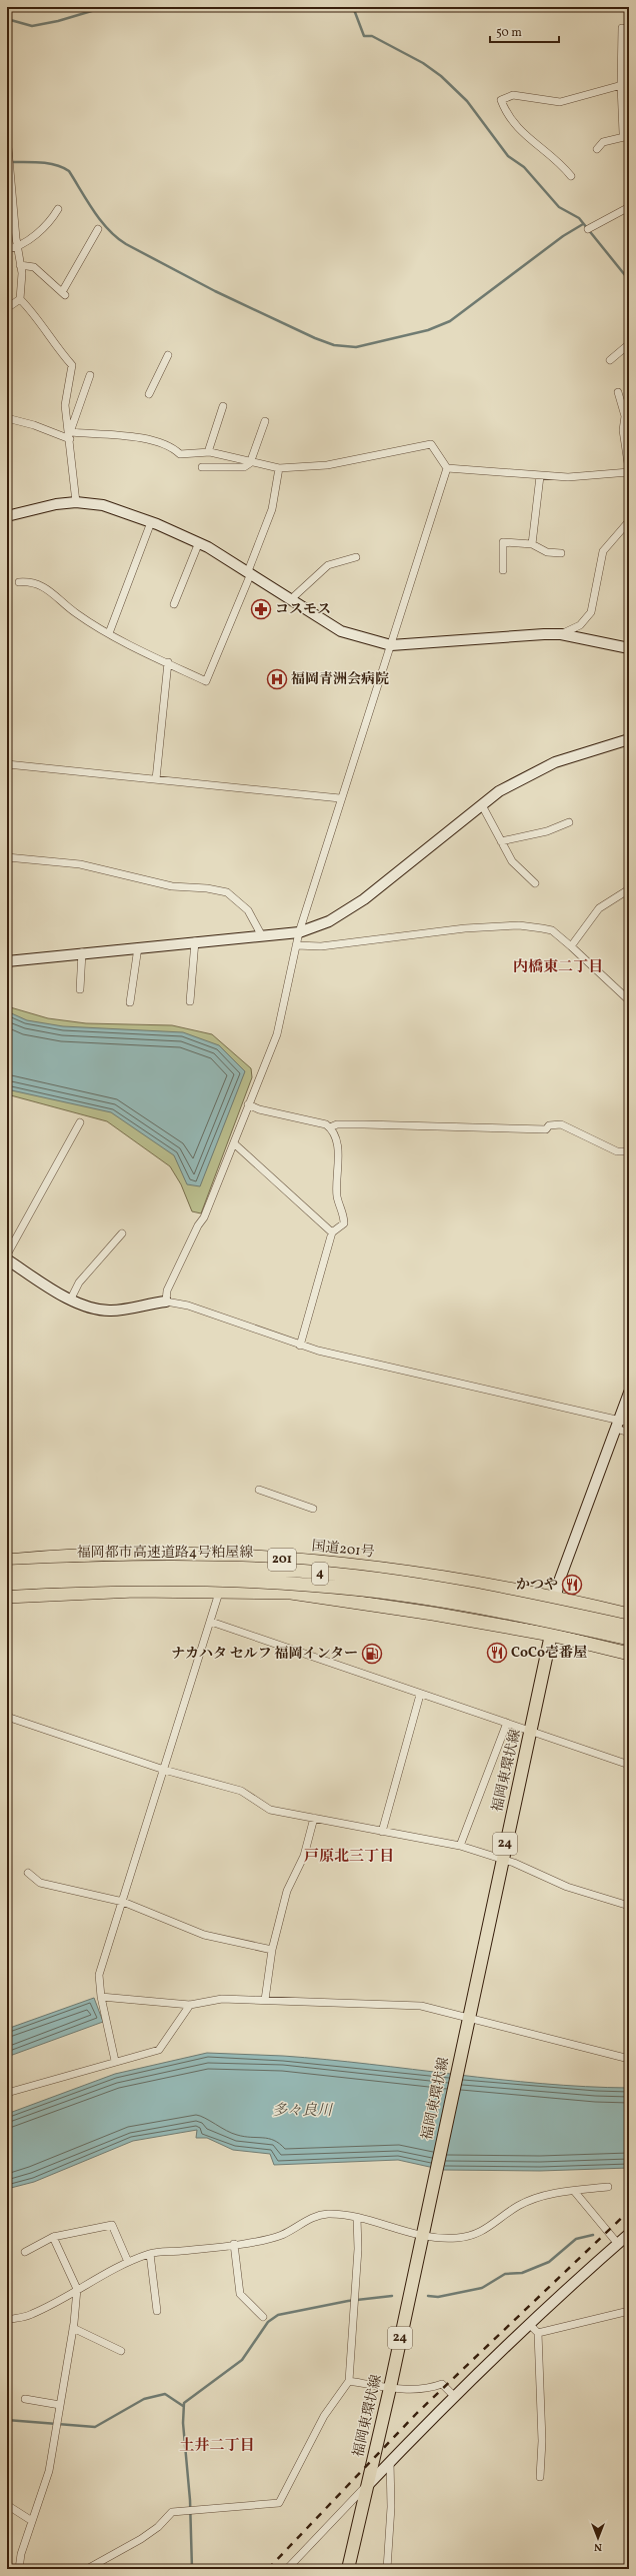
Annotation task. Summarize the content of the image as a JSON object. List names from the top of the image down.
{
  "streets": {
    "highway": [
      "国道201号",
      "福岡都市高速道路4号粕屋線",
      "201",
      "4"
    ],
    "main road": ["福岡東環状線", "24"]
  },
  "crossings": [
    ["国道201号", "201"]
  ],
  "districts": ["内橋東二丁目", "戸原北三丁目", "土井二丁目"],
  "water": ["多々良川"],
  "places": {
    "pharmacy": ["コスモス"],
    "hospital": ["福岡青洲会病院"],
    "restaurant": ["かつや", "CoCo壱番屋"],
    "fuel station": ["ナカハタ セルフ 福岡インター"]
  },
  "scale_bar": "50 m",
  "north": "bottom"
}
